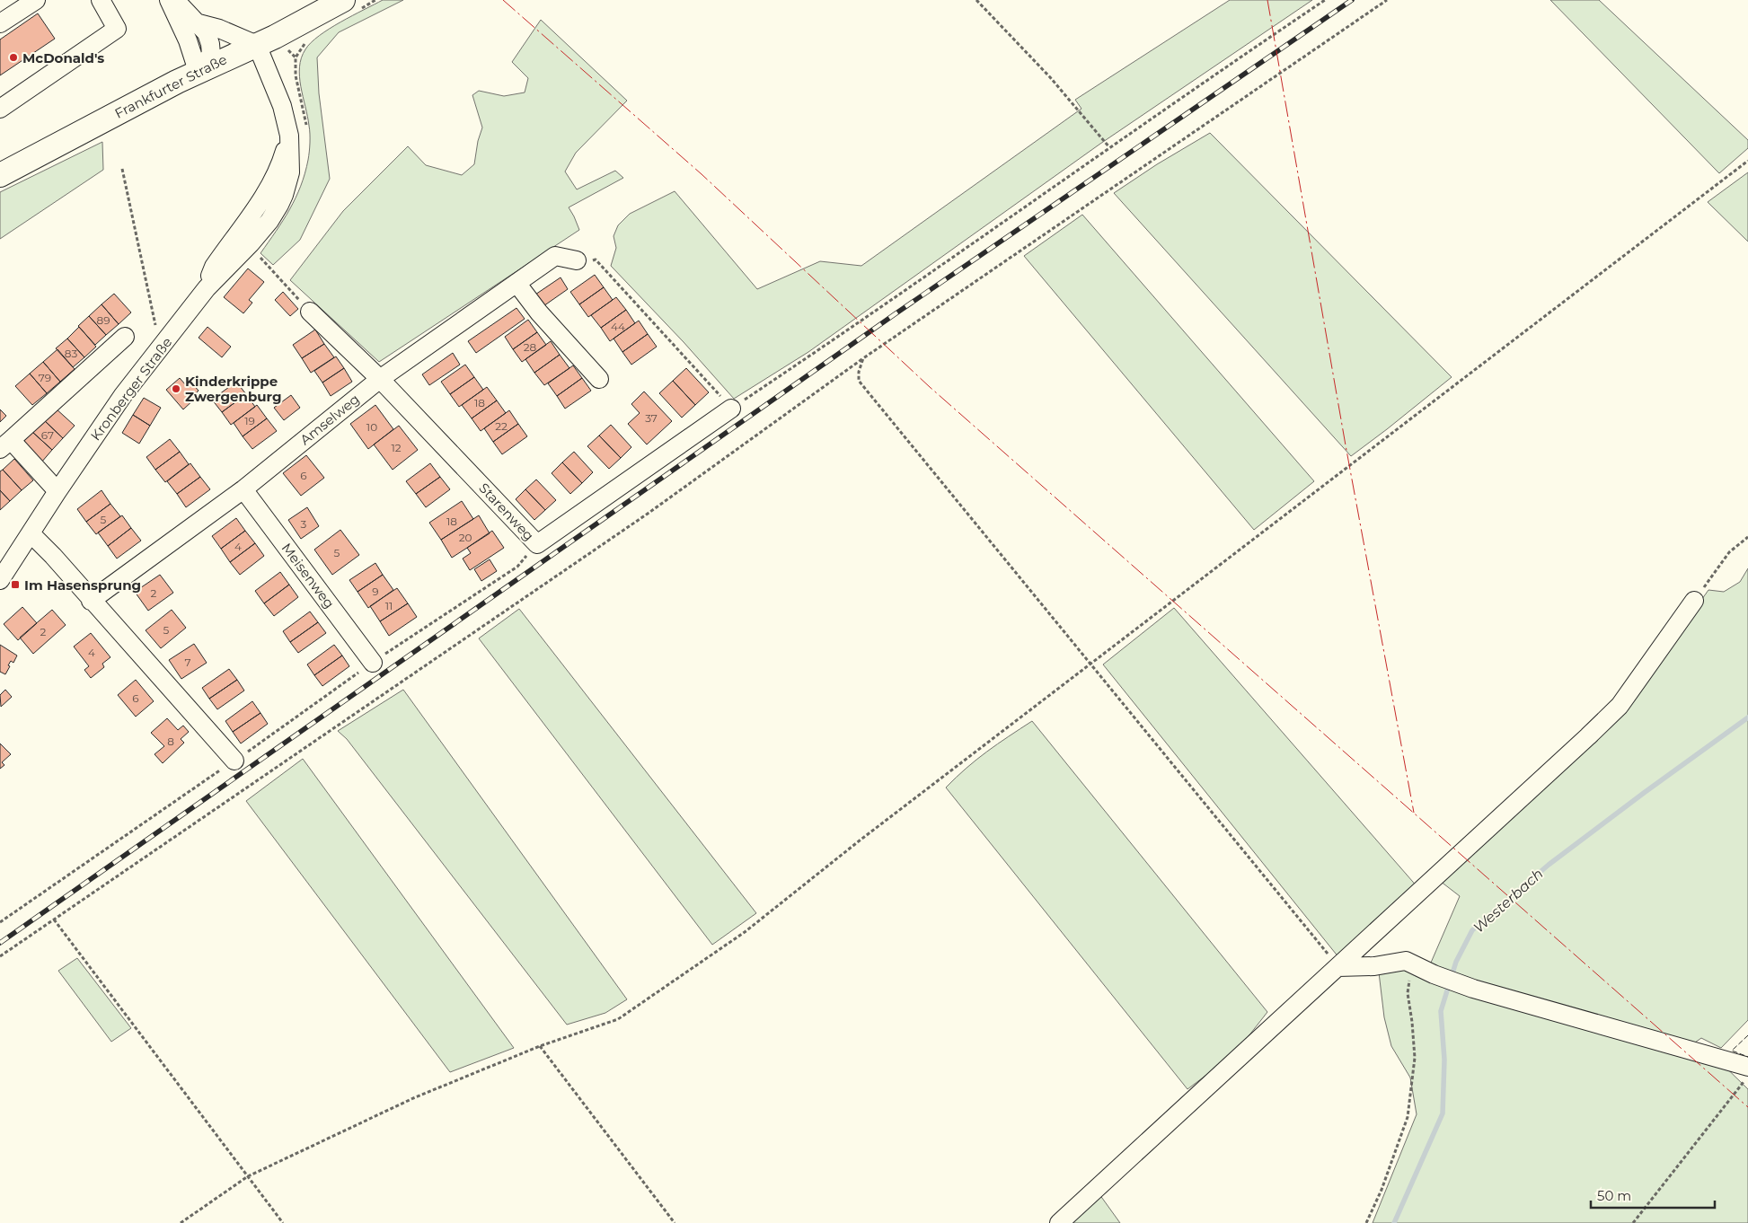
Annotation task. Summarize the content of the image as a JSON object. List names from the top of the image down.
{
  "streets": {
    "main road": ["Frankfurter Straße"],
    "street": [
      "Kronberger Straße",
      "Amselweg",
      "Starenweg",
      "Meisenweg"
    ]
  },
  "crossings": [
    ["Frankfurter Straße", "Kronberger Straße"],
    ["Amselweg", "Starenweg"],
    ["Amselweg", "Meisenweg"]
  ],
  "water": ["Westerbach"],
  "places": {
    "other": ["McDonald's", "Kinderkrippe Zwergenburg"],
    "transit": ["Im Hasensprung"]
  },
  "house_numbers": [
    "89",
    "44",
    "28",
    "83",
    "79",
    "18",
    "37",
    "19",
    "22",
    "10",
    "67",
    "12",
    "6",
    "5",
    "18",
    "3",
    "20",
    "4",
    "5",
    "9",
    "2",
    "11",
    "5",
    "2",
    "4",
    "7",
    "6",
    "8"
  ],
  "scale_bar": "50 m"
}
